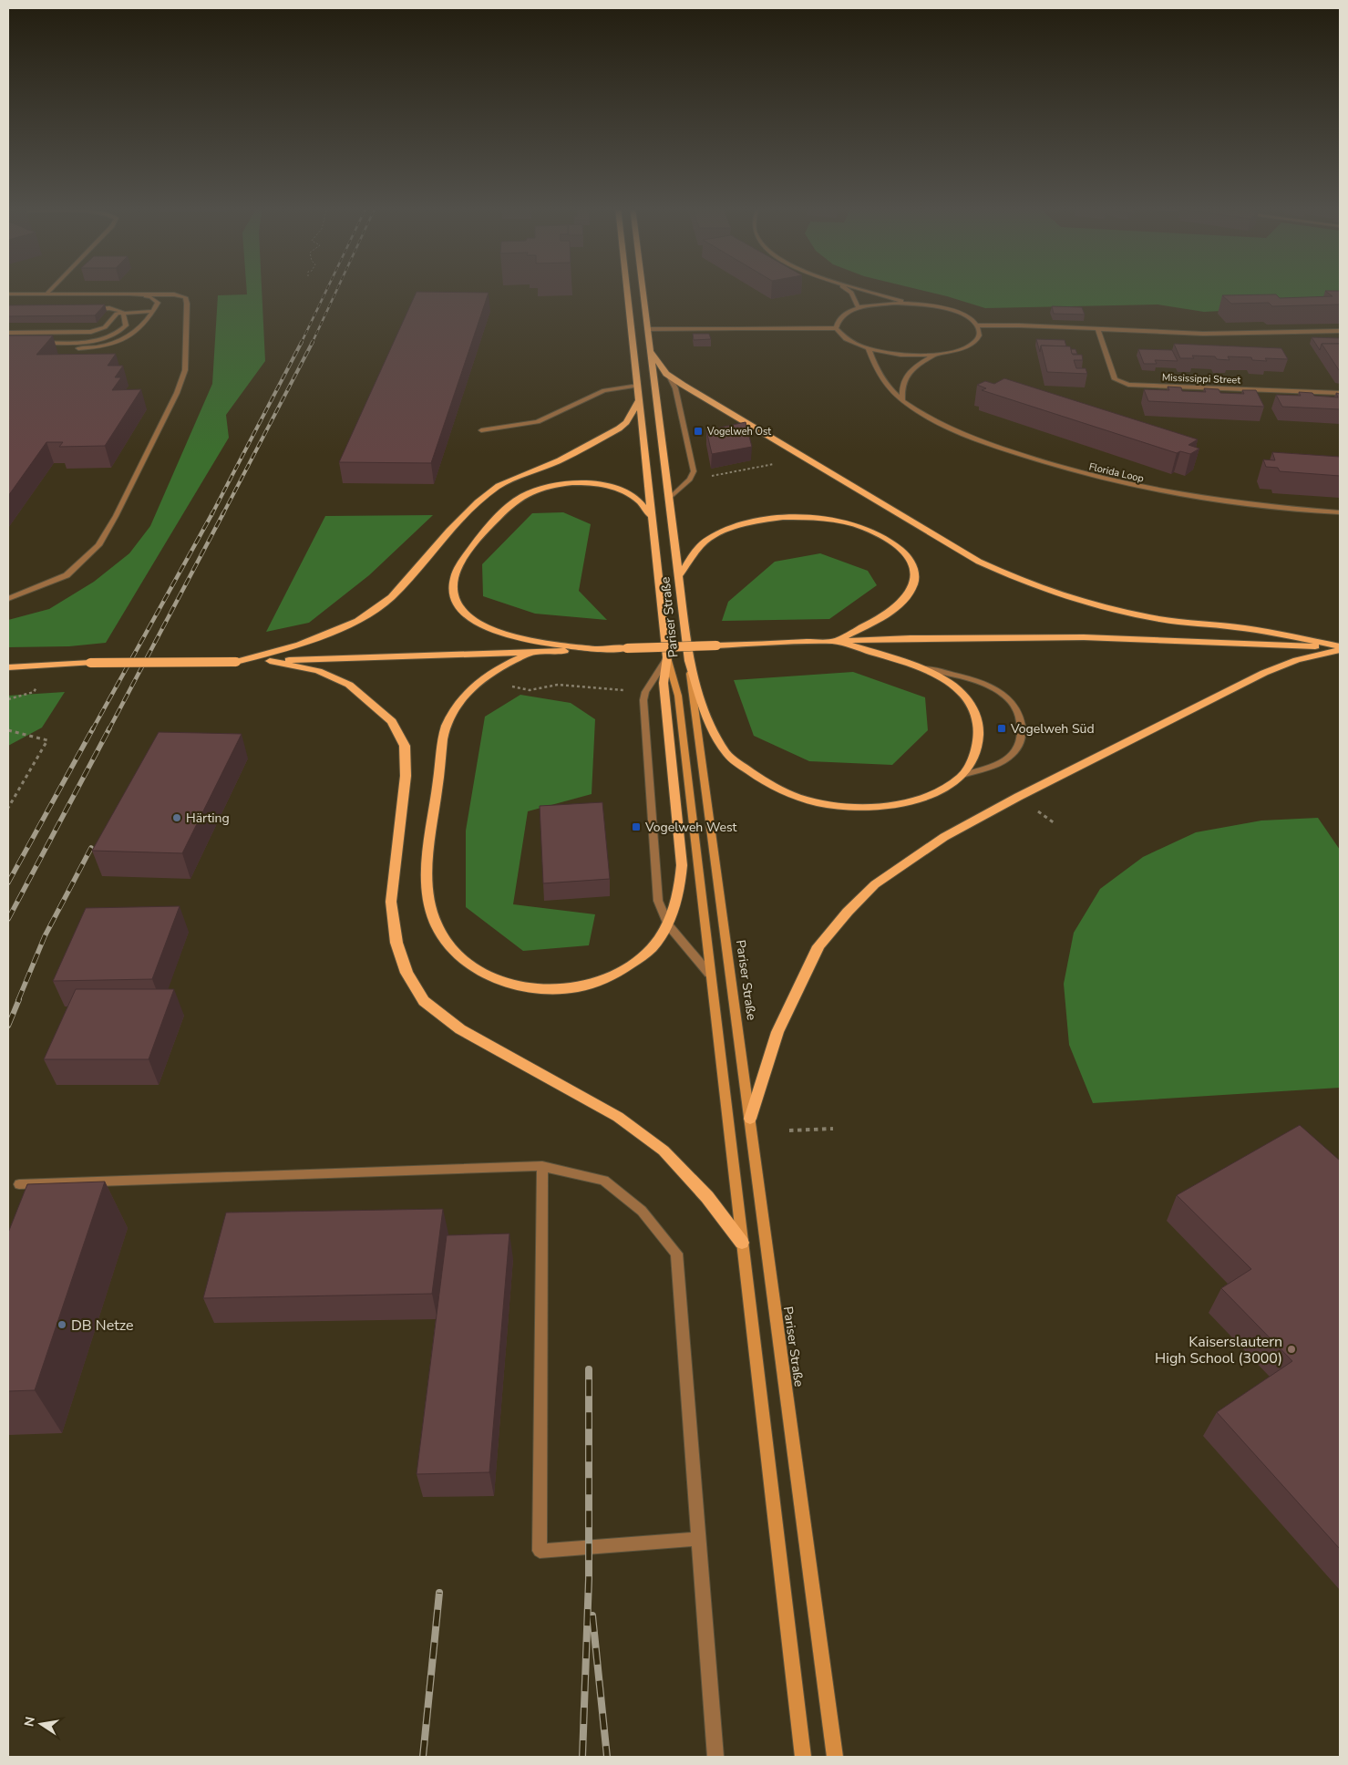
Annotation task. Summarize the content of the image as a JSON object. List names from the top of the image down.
{
  "streets": {
    "main road": ["Pariser Straße"],
    "street": ["Mississippi Street", "Florida Loop"]
  },
  "places": {
    "transit": ["Vogelweh Ost", "Vogelweh Süd", "Vogelweh West"],
    "other": ["Härting", "DB Netze", "Kaiserslautern High School (3000)"]
  },
  "north": "left"
}
